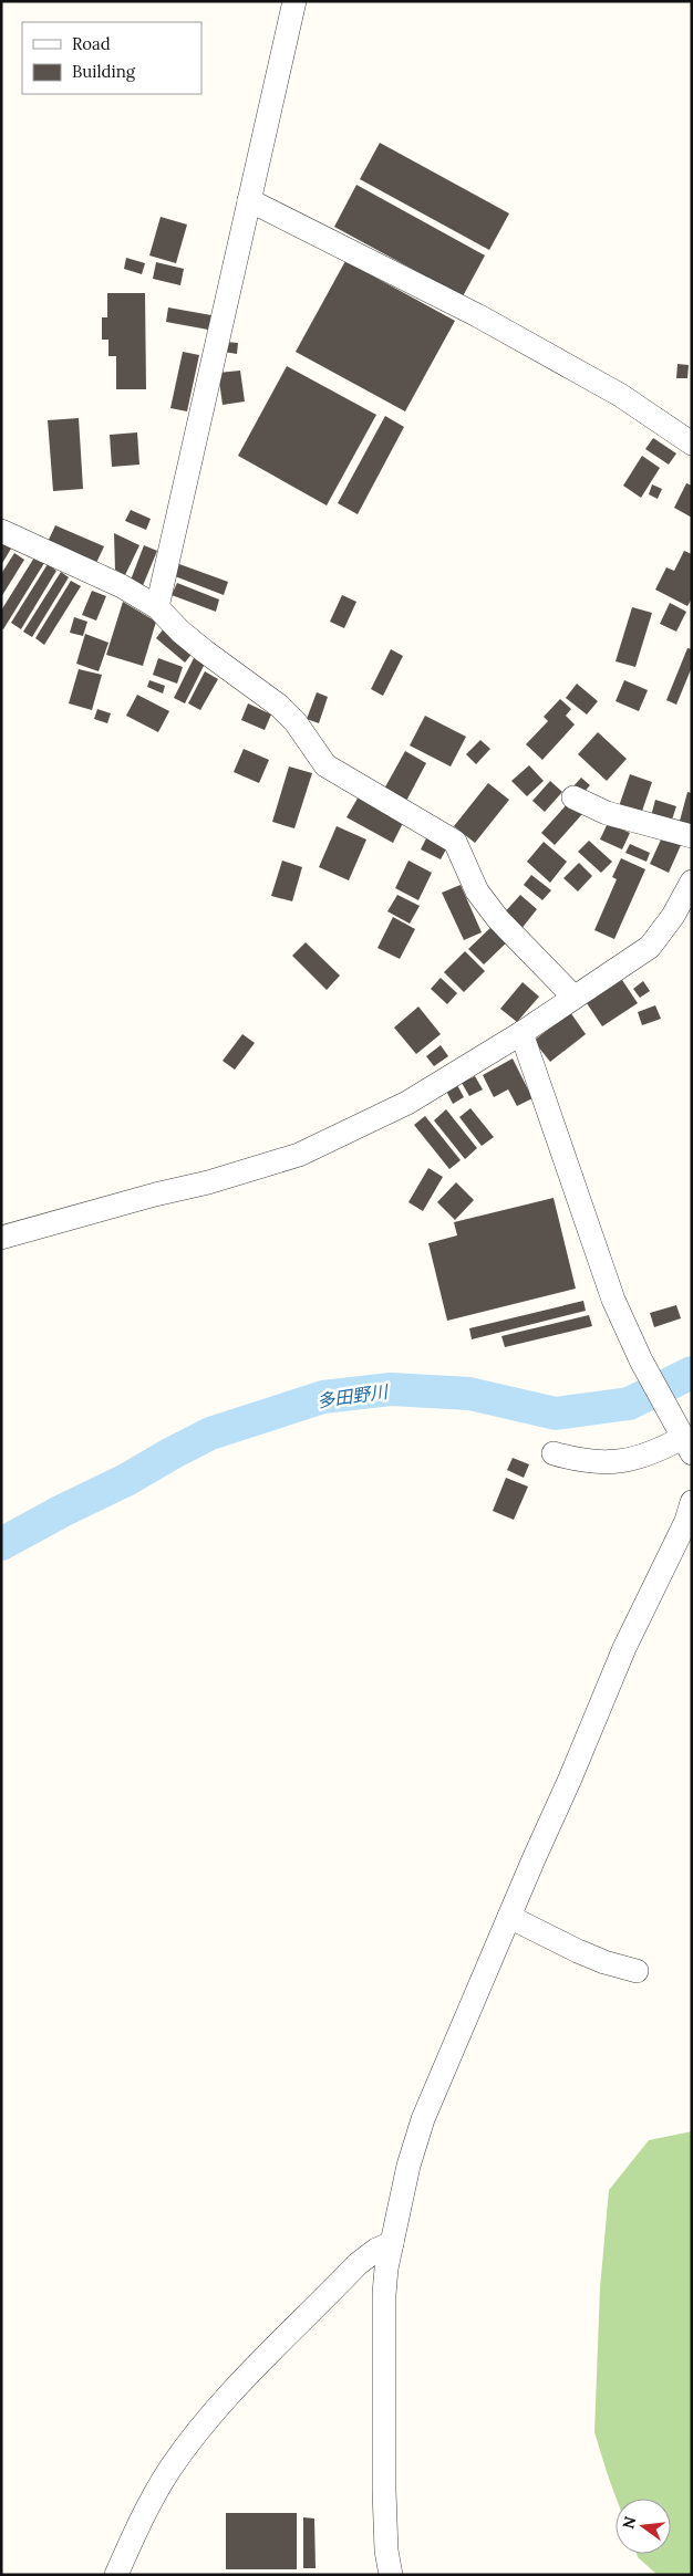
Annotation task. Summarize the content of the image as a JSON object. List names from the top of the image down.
{
  "water": ["多田野川"],
  "legend": ["Road", "Building"],
  "north": "left"
}
